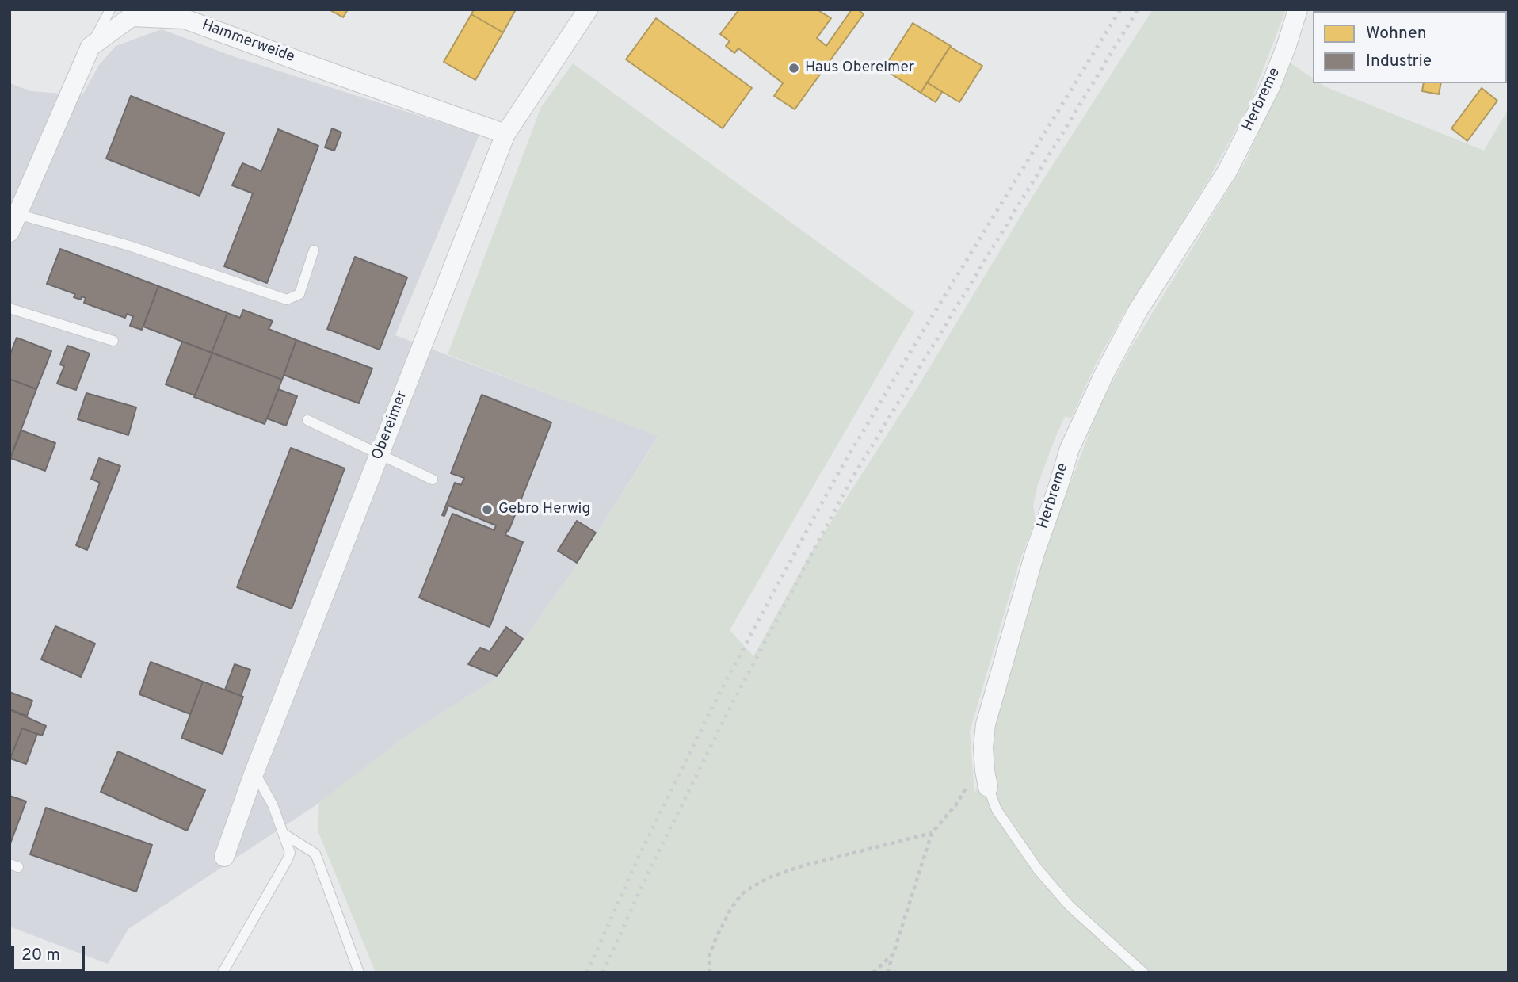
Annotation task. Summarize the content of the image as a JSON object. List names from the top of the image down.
{
  "streets": {
    "street": ["Hammerweide", "Herbreme", "Obereimer"]
  },
  "crossings": [
    ["Hammerweide", "Obereimer"]
  ],
  "places": ["Haus Obereimer", "Gebro Herwig"],
  "legend": ["Wohnen", "Industrie"],
  "scale_bar": "20 m"
}
